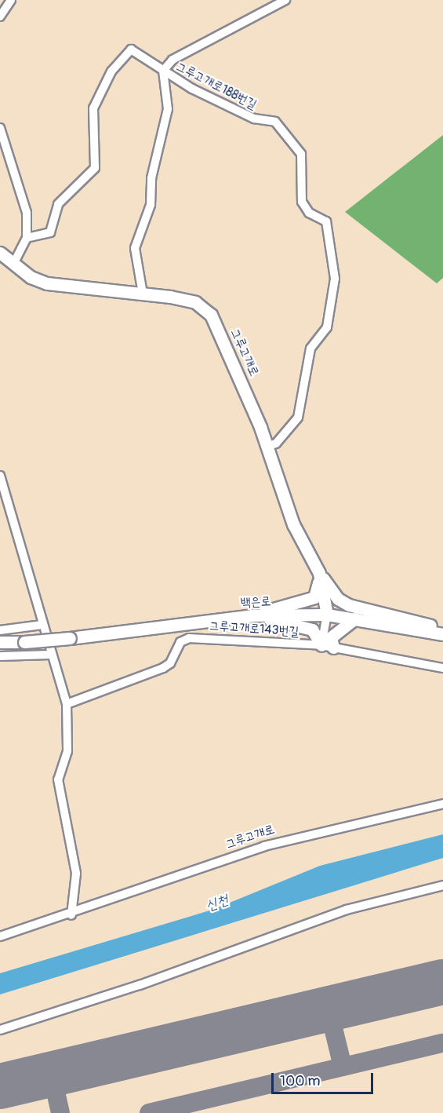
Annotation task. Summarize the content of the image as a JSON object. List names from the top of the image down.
{
  "streets": {
    "main road": ["그루고개로", "백은로"],
    "street": ["그루고개로188번길", "그루고개로143번길"]
  },
  "crossings": [
    ["그루고개로188번길", "그루고개로"],
    ["그루고개로", "백은로"]
  ],
  "water": ["신천"],
  "scale_bar": "100 m"
}
